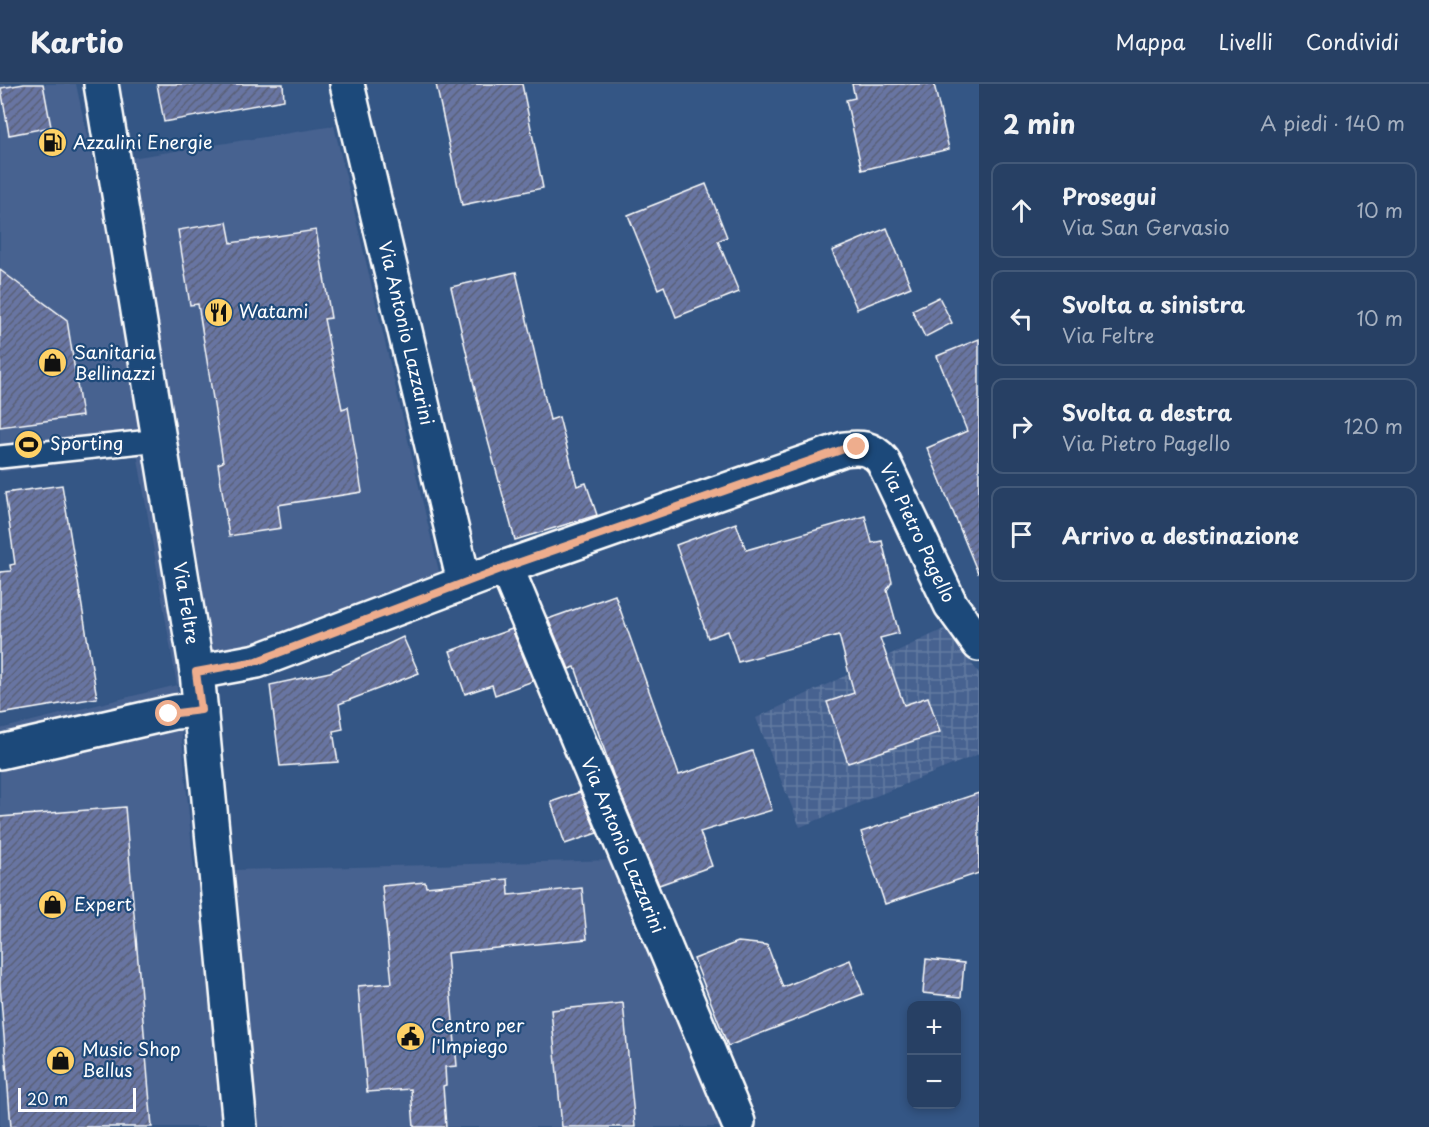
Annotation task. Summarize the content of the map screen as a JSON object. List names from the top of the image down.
{
  "streets": {
    "street": ["Via Antonio Lazzarini", "Via Pietro Pagello", "Via Feltre"]
  },
  "crossings": [
    ["Via Antonio Lazzarini", "Via Pietro Pagello"],
    ["Via Pietro Pagello", "Via Feltre"]
  ],
  "places": {
    "fuel station": ["Azzalini Energie"],
    "restaurant": ["Watami"],
    "shop": ["Sanitaria Bellinazzi", "Expert", "Music Shop Bellus"],
    "sports": ["Sporting"],
    "public building": ["Centro per l'Impiego"]
  },
  "scale_bar": "20 m",
  "page": {
    "header": "Kartio",
    "nav": ["Mappa", "Livelli", "Condividi"],
    "heading": ["2 min", "A piedi · 140 m"],
    "list": [
      ["Prosegui", "Via San Gervasio", "10 m"],
      ["Svolta a sinistra", "Via Feltre", "10 m"],
      ["Svolta a destra", "Via Pietro Pagello", "120 m"],
      "Arrivo a destinazione"
    ],
    "map_buttons": ["+", "−"],
    "scale": "20 m"
  }
}
